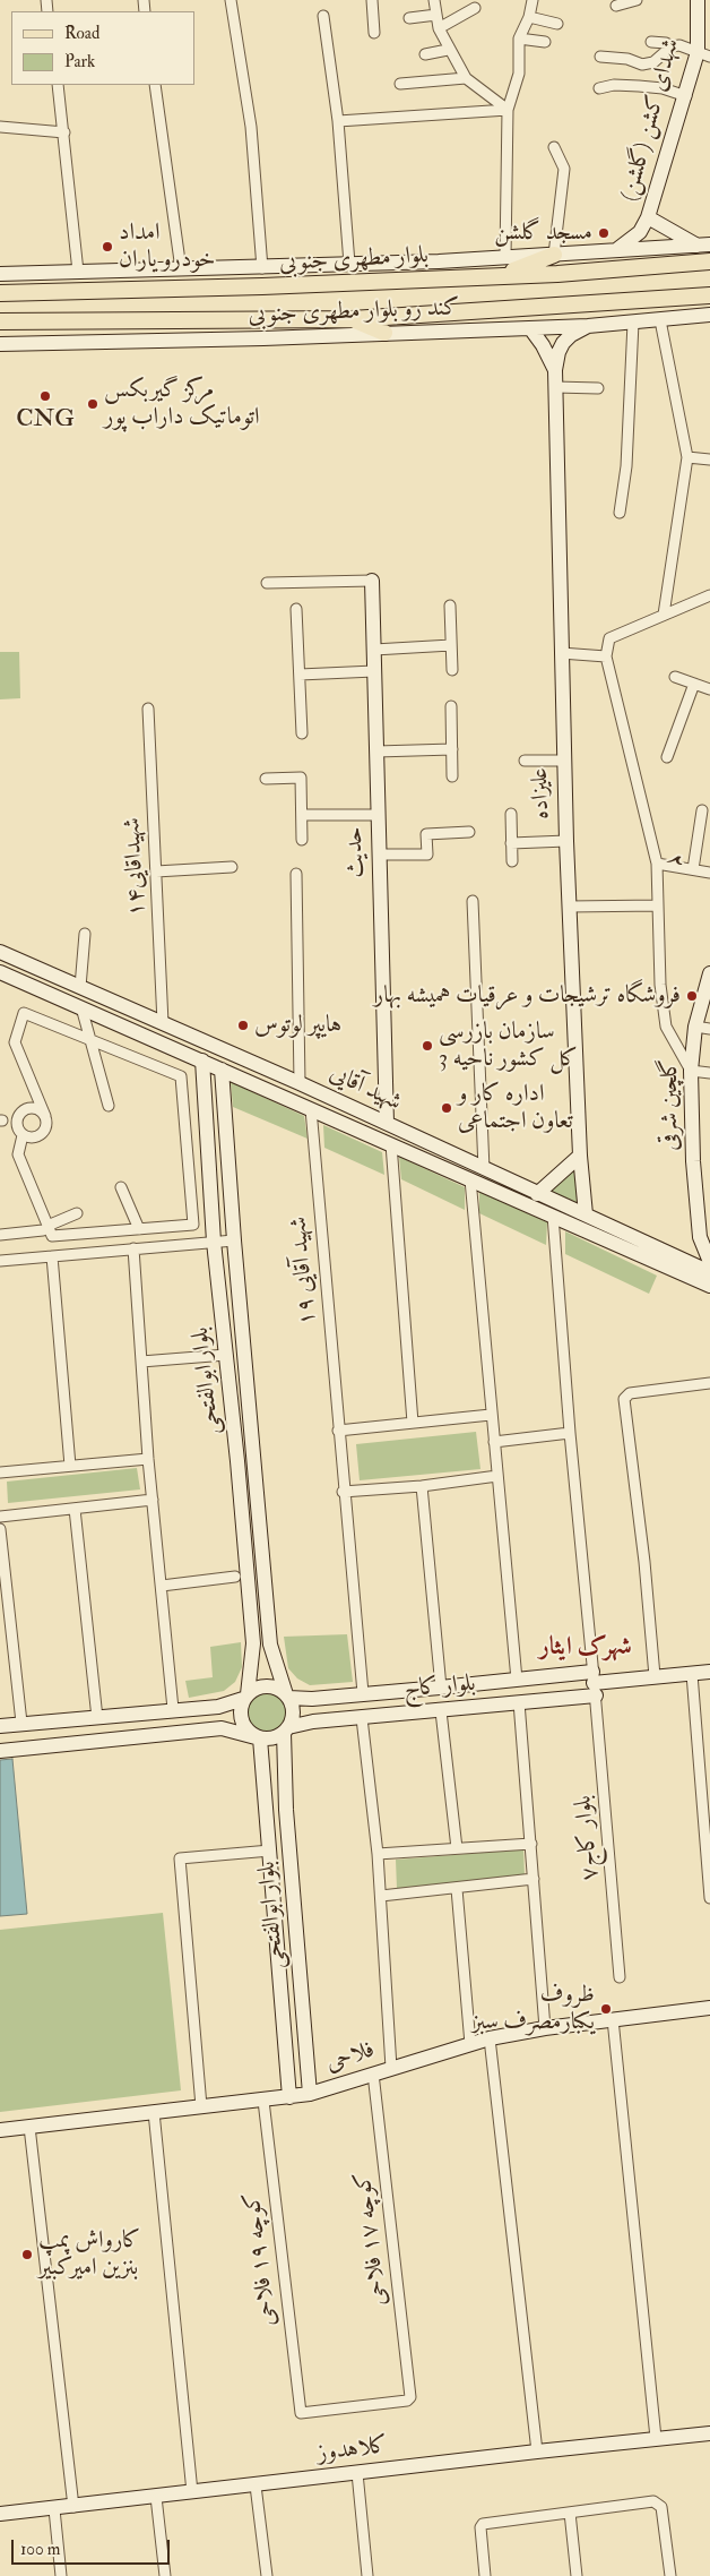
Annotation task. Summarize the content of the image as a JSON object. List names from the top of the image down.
{
  "streets": {
    "main road": ["بلوار مطهری جنوبی"],
    "street": [
      "شهدای کشن (گلشن)",
      "کند رو بلوار مطهری جنوبی",
      "علیزاده",
      "حدیث",
      "۲",
      "شهیداقایی۱۴",
      "شهید آقایی",
      "گلچین شرقی",
      "شهید آقایی ۱۹",
      "بلوار ابوالفتحی",
      "بلوار کاج",
      "بلوار کاج۷",
      "فلاحی",
      "کوچه ۱۷ فلاحی",
      "کوچه ۱۹ فلاحی",
      "کلاهدوز"
    ]
  },
  "crossings": [
    ["شهدای کشن (گلشن)", "کند رو بلوار مطهری جنوبی"],
    ["کند رو بلوار مطهری جنوبی", "علیزاده"],
    ["علیزاده", "شهید آقایی"],
    ["حدیث", "شهید آقایی"],
    ["۲", "گلچین شرقی"],
    ["شهیداقایی۱۴", "شهید آقایی"],
    ["شهید آقایی", "شهید آقایی ۱۹"],
    ["شهید آقایی", "بلوار ابوالفتحی"],
    ["شهید آقایی", "بلوار کاج۷"],
    ["شهید آقایی ۱۹", "بلوار کاج"],
    ["بلوار ابوالفتحی", "بلوار کاج"],
    ["بلوار ابوالفتحی", "فلاحی"],
    ["بلوار کاج", "بلوار کاج۷"],
    ["فلاحی", "کوچه ۱۷ فلاحی"],
    ["فلاحی", "کوچه ۱۹ فلاحی"],
    ["کوچه ۱۷ فلاحی", "کوچه ۱۹ فلاحی"]
  ],
  "districts": ["شهرک ایثار"],
  "places": [
    "مسجد گلشن",
    "امداد خودرو یاران",
    "CNG",
    "مرکز گیربکس اتوماتیک داراب پور",
    "فروشگاه ترشیجات و عرقیات همیشه بهار",
    "هایپر لوتوس",
    "سازمان بازرسی کل کشور ناحیه 3",
    "اداره کار و تعاون اجتماعی",
    "ظروف یکبارمصرف سبز",
    "کارواش پمپ بنزین امیرکبیر"
  ],
  "legend": ["Road", "Park"],
  "scale_bar": "100 m"
}
